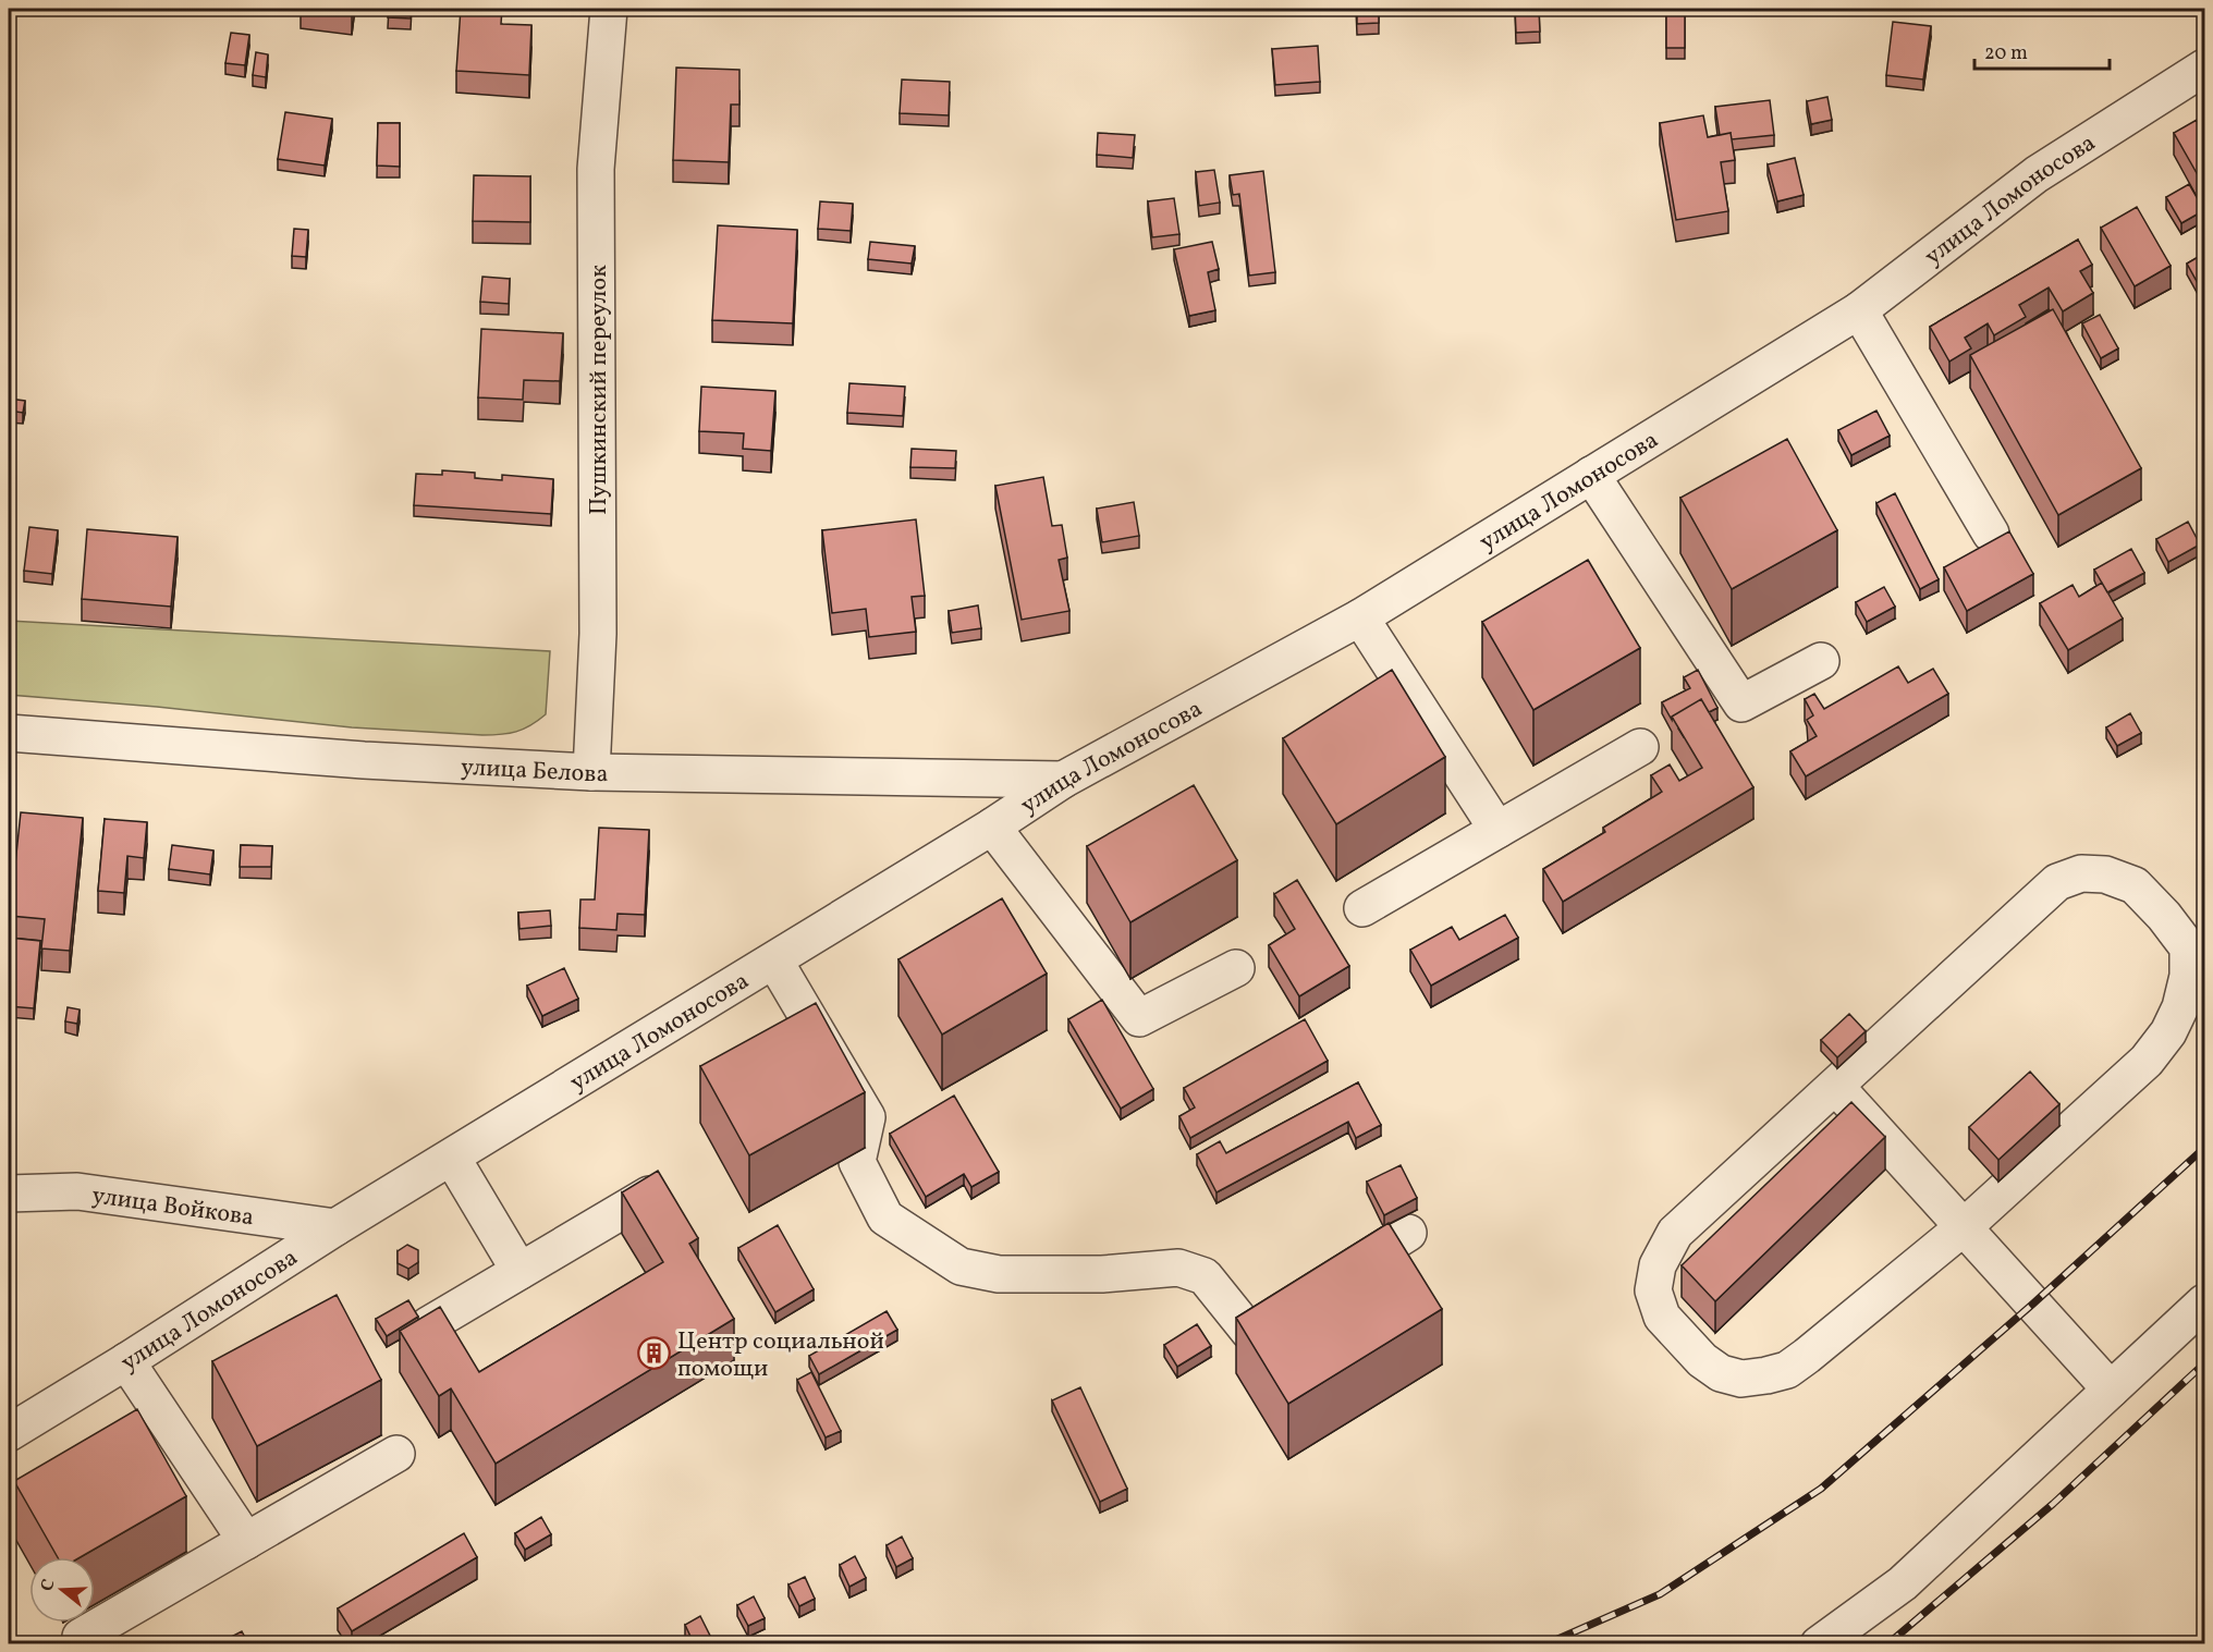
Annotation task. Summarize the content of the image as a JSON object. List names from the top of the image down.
{
  "streets": {
    "street": [
      "улица Ломоносова",
      "Пушкинский переулок",
      "улица Белова",
      "улица Войкова"
    ]
  },
  "crossings": [
    ["улица Ломоносова", "улица Белова"],
    ["улица Ломоносова", "улица Войкова"],
    ["Пушкинский переулок", "улица Белова"]
  ],
  "places": {
    "building": ["Центр социальной помощи"]
  },
  "scale_bar": "20 m",
  "north": "left"
}
